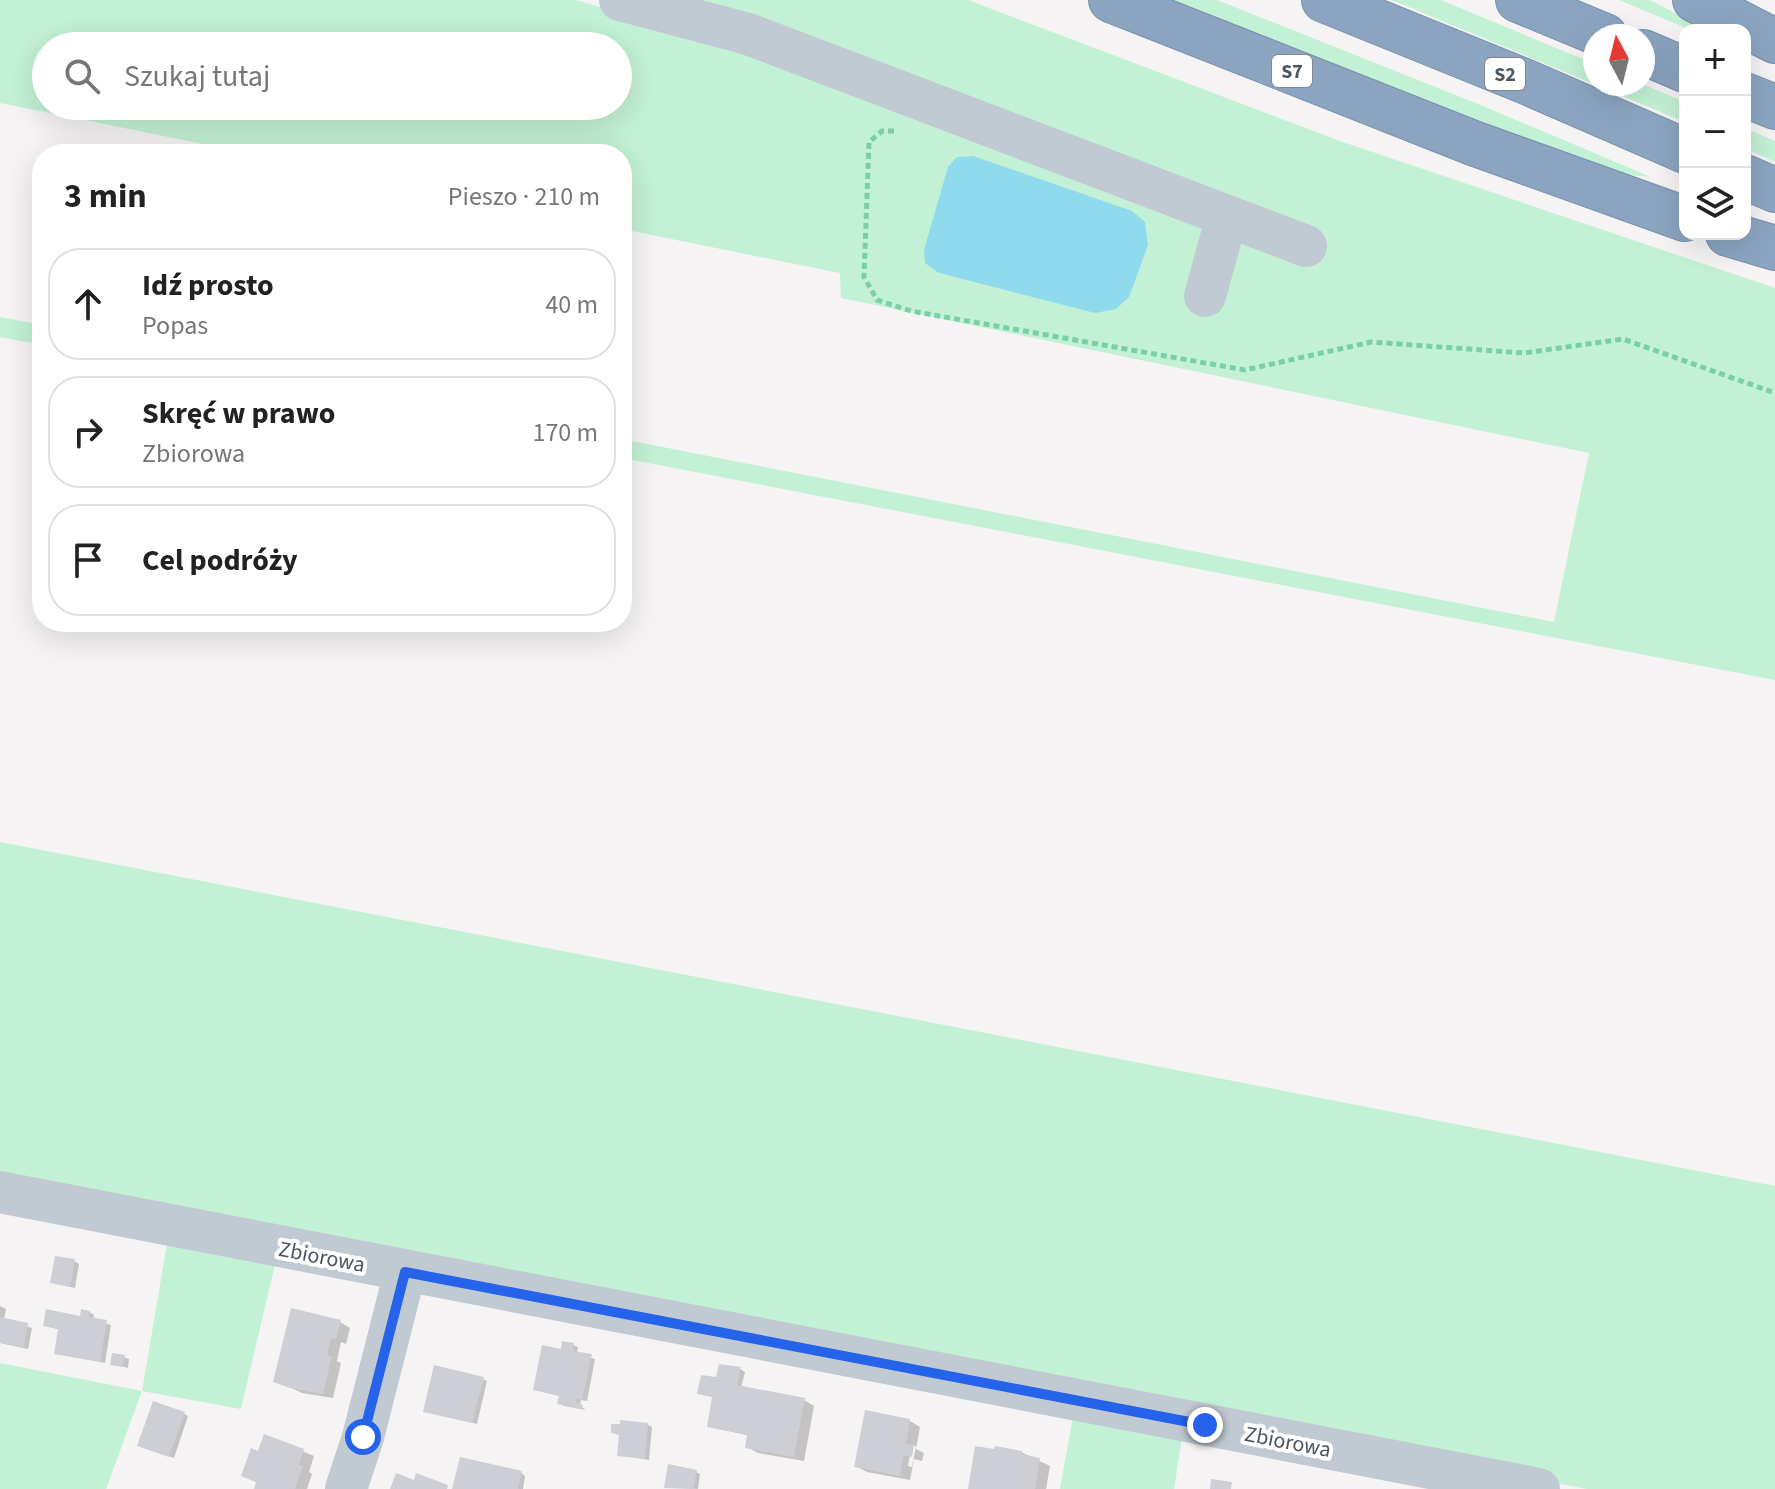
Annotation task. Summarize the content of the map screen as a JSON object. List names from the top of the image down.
{
  "streets": {
    "highway": ["S7", "S2"],
    "street": ["Zbiorowa"]
  },
  "north": "top",
  "page": {
    "map_buttons": ["+", "−"],
    "search": "Szukaj tutaj",
    "heading": ["3 min", "Pieszo · 210 m"],
    "list": [
      ["Idź prosto", "Popas", "40 m"],
      ["Skręć w prawo", "Zbiorowa", "170 m"],
      "Cel podróży"
    ]
  }
}
